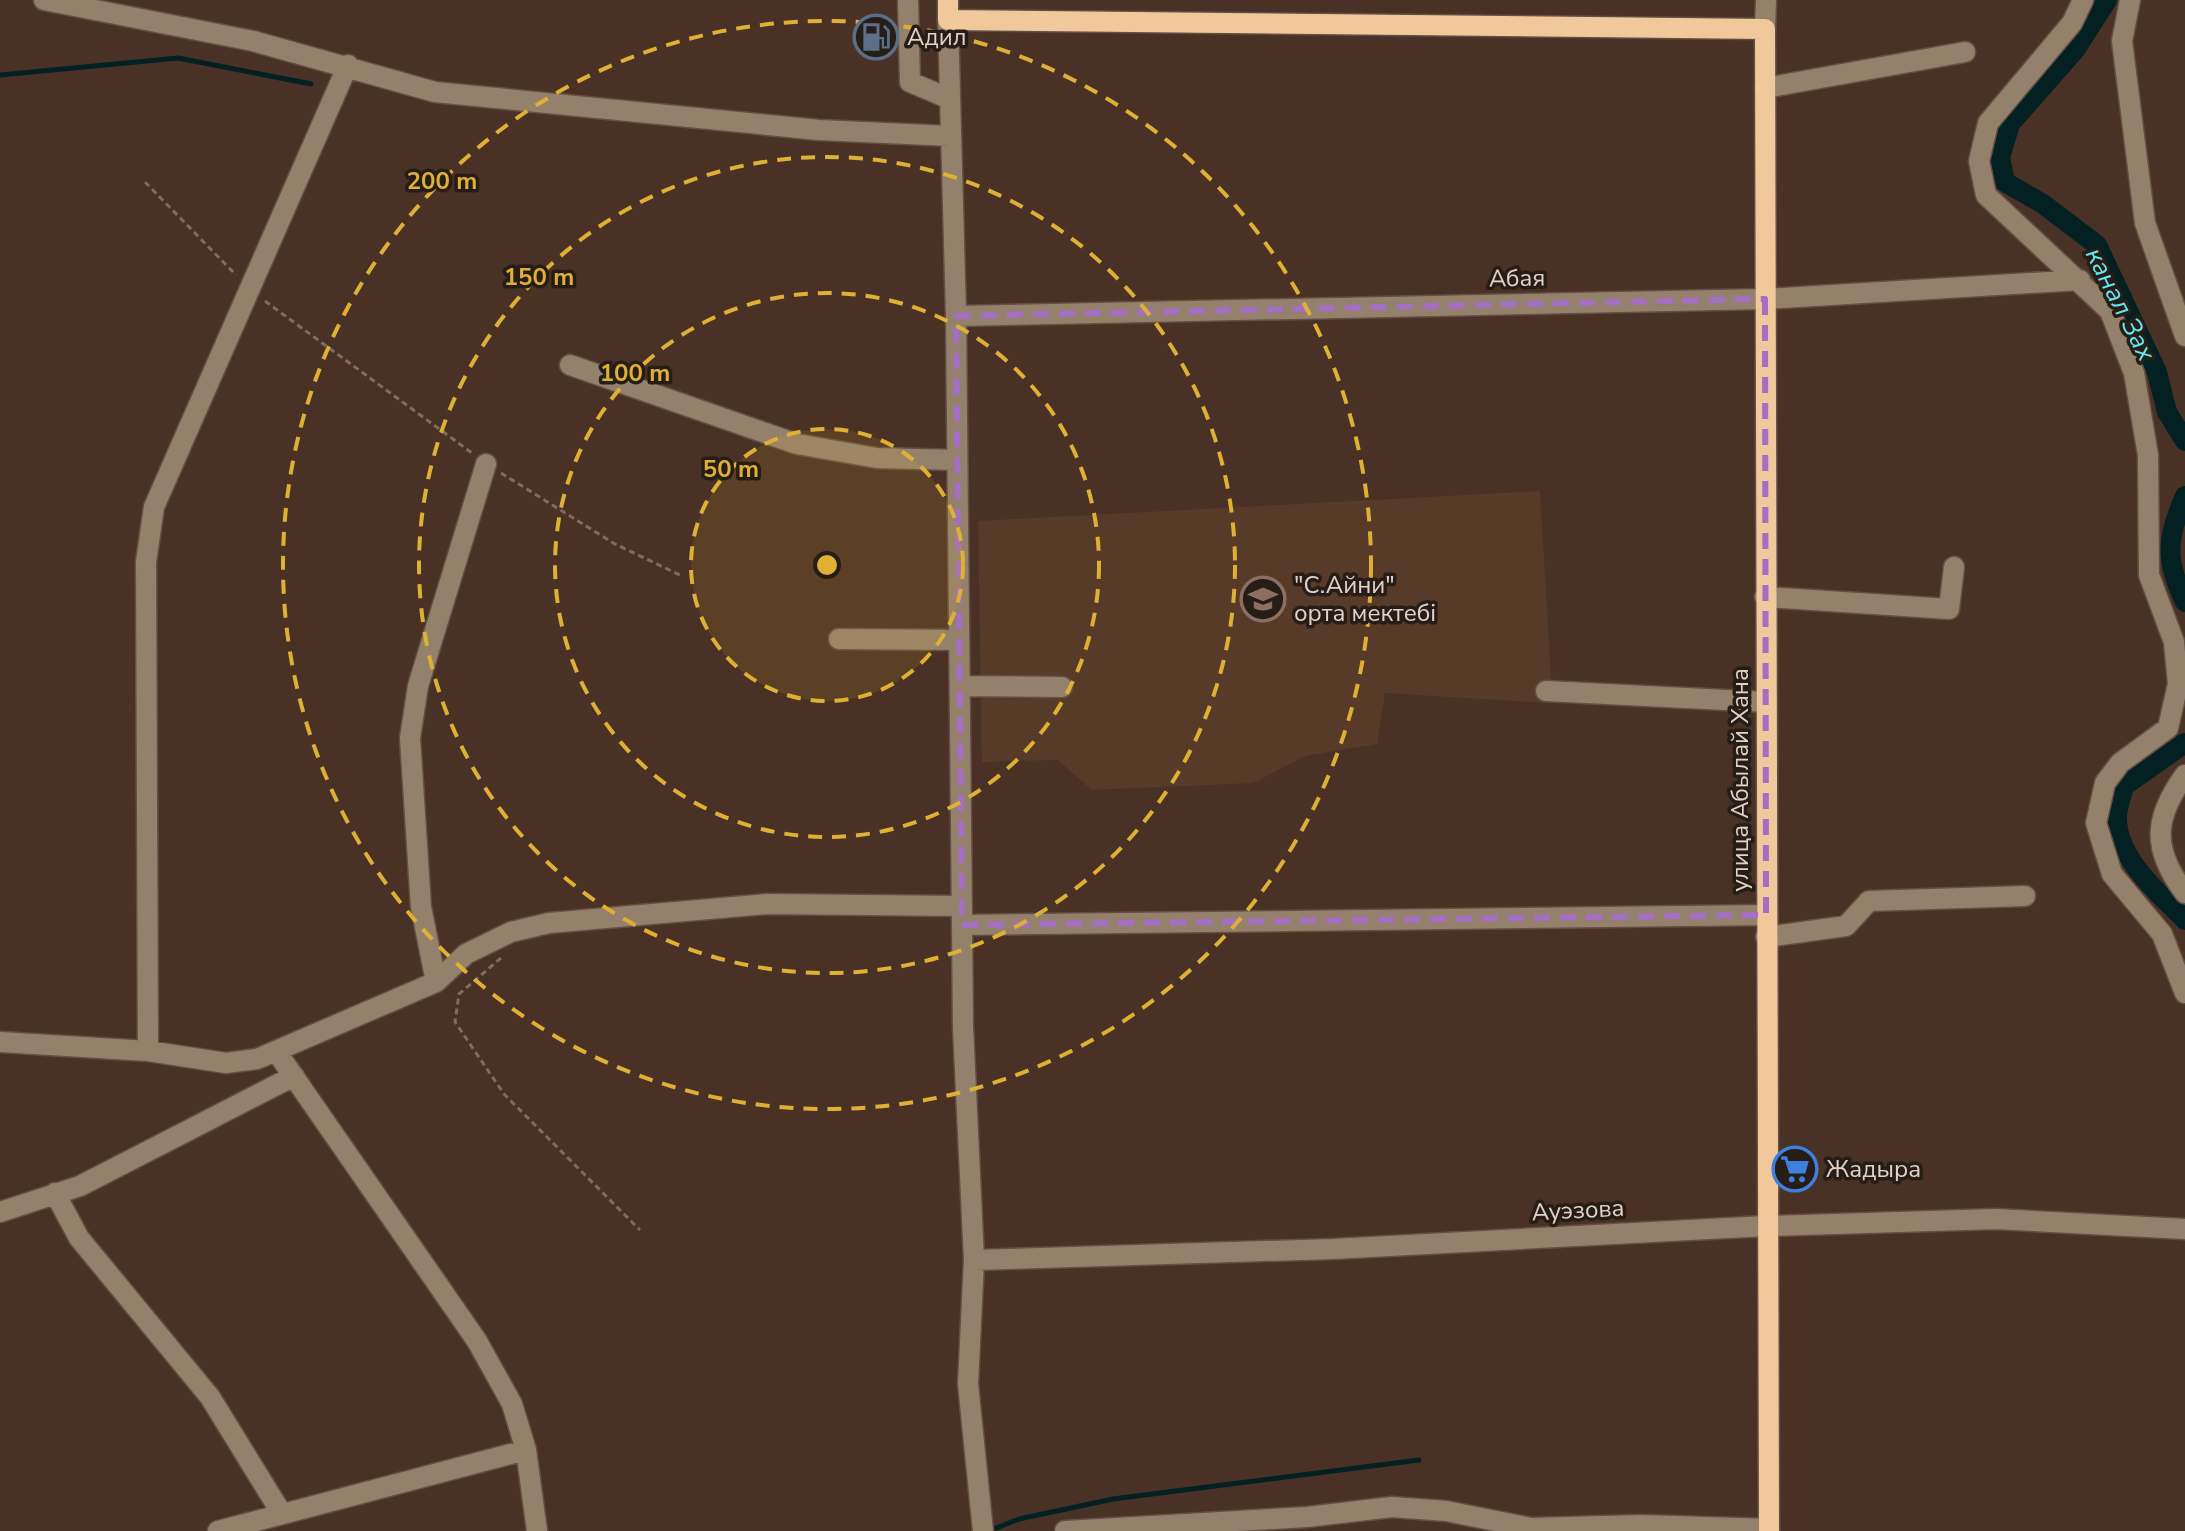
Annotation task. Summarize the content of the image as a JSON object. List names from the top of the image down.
{
  "streets": {
    "main road": ["улица Абылай Хана"],
    "street": ["Абая", "Ауэзова"]
  },
  "crossings": [
    ["Абая", "улица Абылай Хана"],
    ["улица Абылай Хана", "Ауэзова"]
  ],
  "water": ["канал Зах"],
  "places": {
    "fuel station": ["Адил"],
    "school or university": ["\"С.Айни\" орта мектебі"],
    "supermarket": ["Жадыра"]
  },
  "rings": [
    "200 m",
    "150 m",
    "100 m",
    "50 m"
  ]
}
